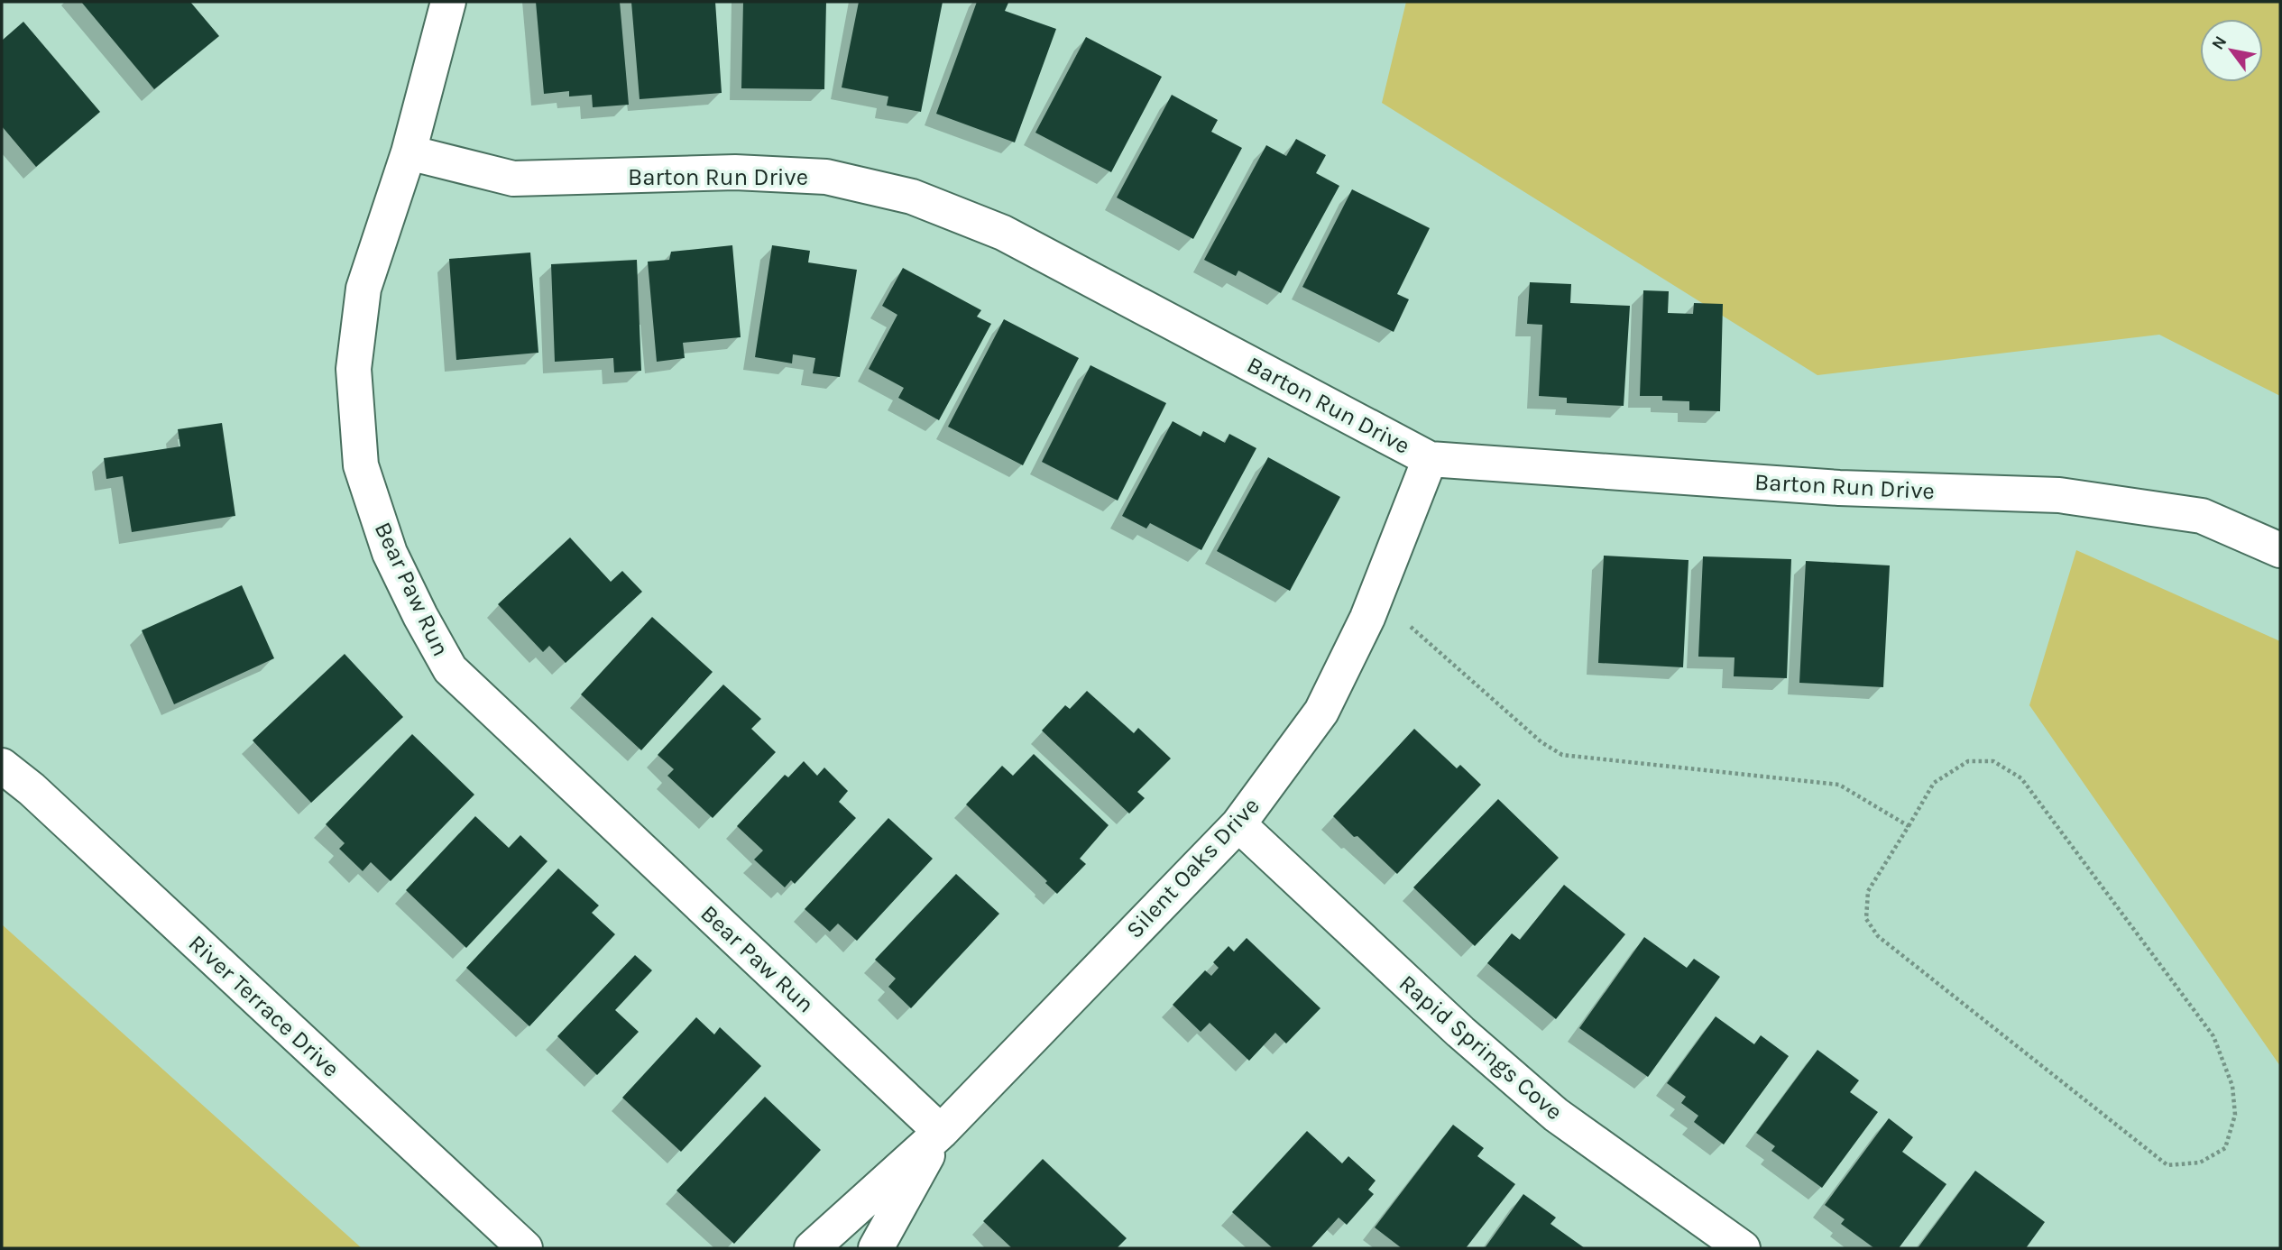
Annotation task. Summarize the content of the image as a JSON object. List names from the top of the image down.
{
  "streets": {
    "street": [
      "Barton Run Drive",
      "Bear Paw Run",
      "Silent Oaks Drive",
      "River Terrace Drive",
      "Rapid Springs Cove"
    ]
  },
  "crossings": [
    ["Barton Run Drive", "Bear Paw Run"],
    ["Barton Run Drive", "Silent Oaks Drive"],
    ["Bear Paw Run", "Silent Oaks Drive"],
    ["Silent Oaks Drive", "Rapid Springs Cove"]
  ],
  "north": "top left"
}
